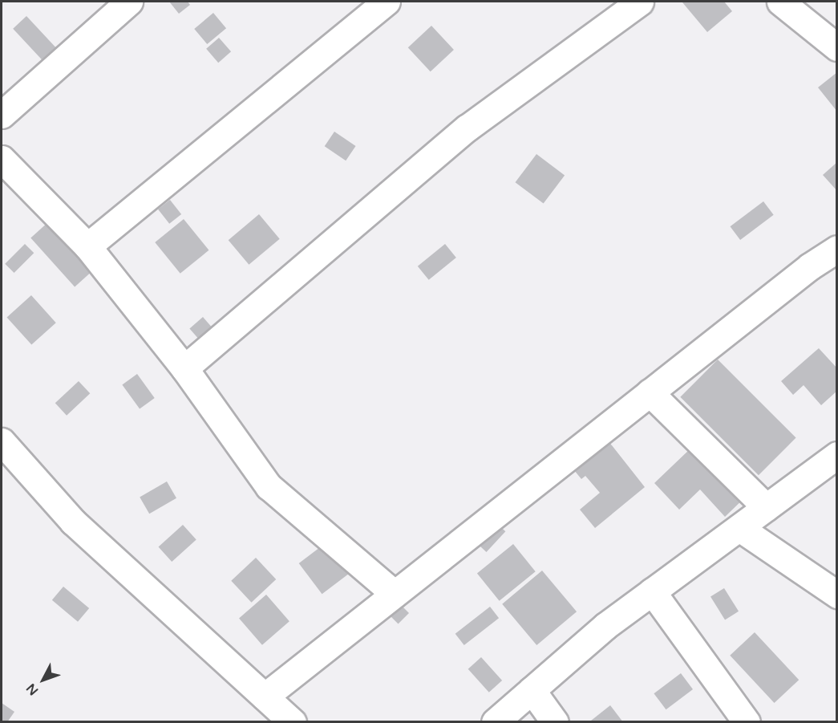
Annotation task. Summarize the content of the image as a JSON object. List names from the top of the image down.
{
  "north": "bottom left"
}
